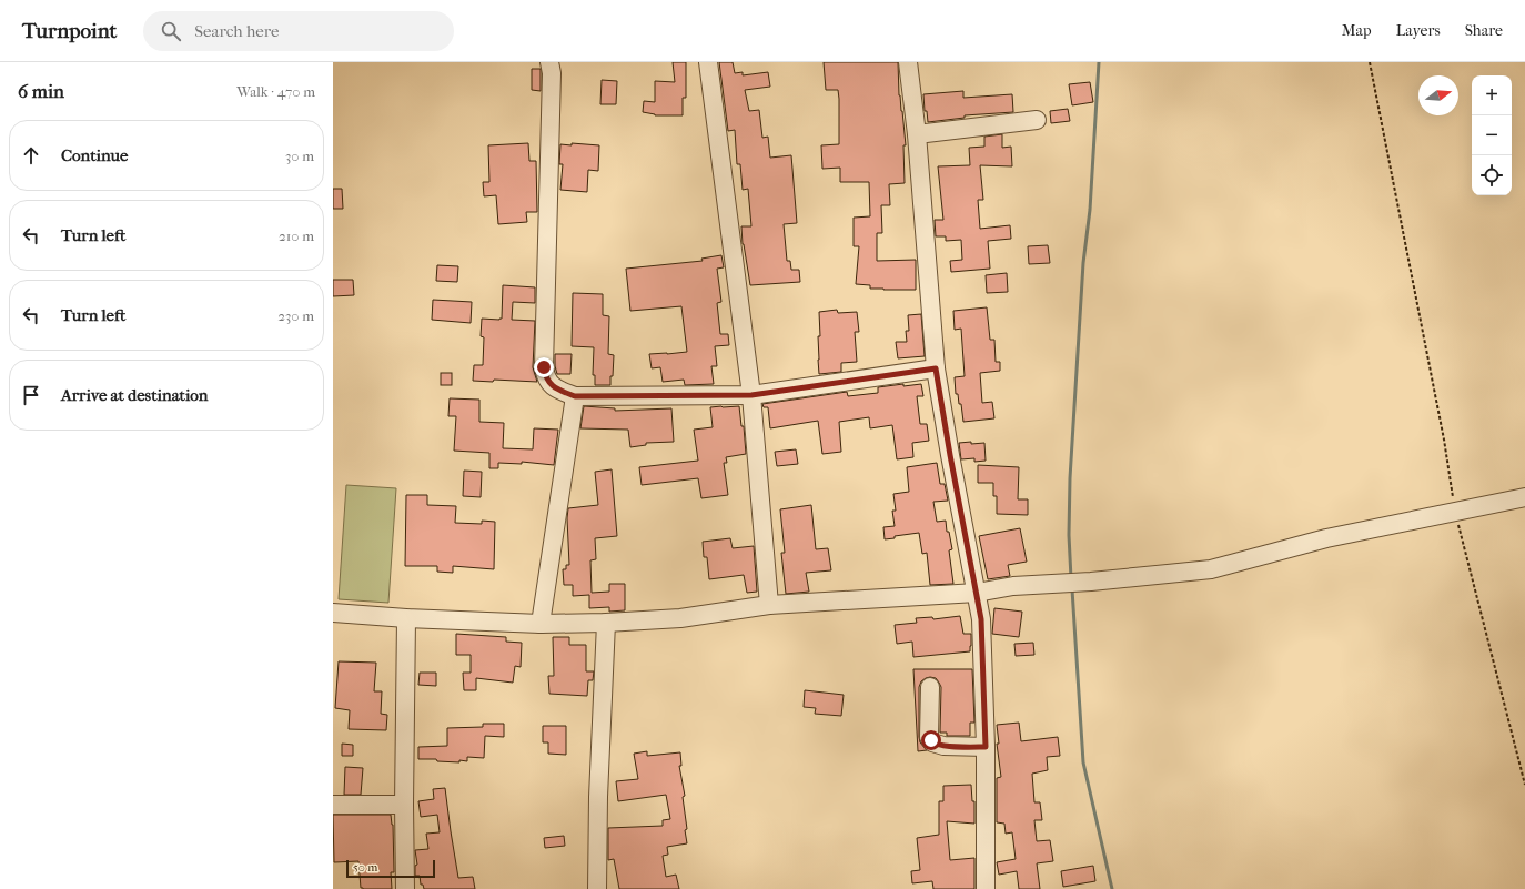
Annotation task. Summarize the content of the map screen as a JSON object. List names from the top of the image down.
{
  "scale_bar": "50 m",
  "north": "right",
  "page": {
    "header": "Turnpoint",
    "search": "Search here",
    "nav": ["Map", "Layers", "Share"],
    "heading": ["6 min", "Walk · 470 m"],
    "map_buttons": ["+", "−"],
    "list": [
      ["Continue", "30 m"],
      ["Turn left", "210 m"],
      ["Turn left", "230 m"],
      "Arrive at destination"
    ],
    "scale": "50 m"
  }
}
